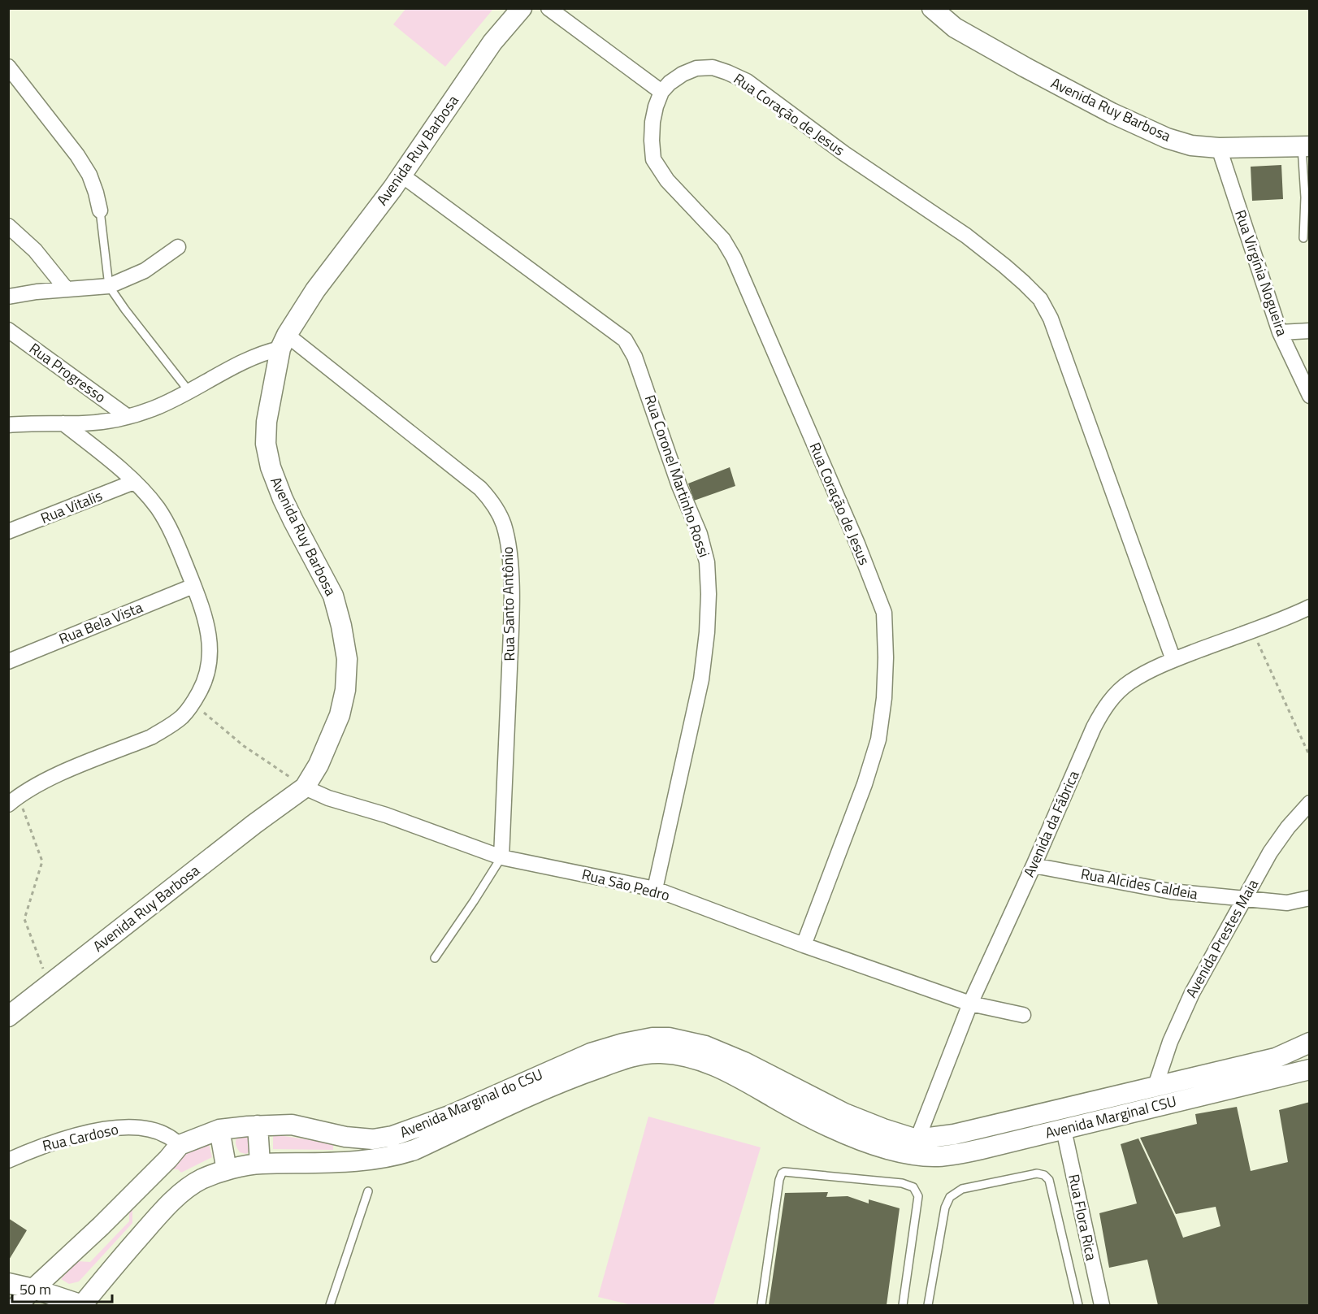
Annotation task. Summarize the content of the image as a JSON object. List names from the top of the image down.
{
  "streets": {
    "main road": ["Avenida Ruy Barbosa", "Avenida Marginal do CSU", "Avenida Marginal CSU"],
    "street": [
      "Rua Coração de Jesus",
      "Rua Virgínia Nogueira",
      "Rua Progresso",
      "Rua Coronel Martinho Rossi",
      "Rua Vitalis",
      "Rua Santo Antônio",
      "Rua Bela Vista",
      "Avenida da Fábrica",
      "Rua Alcides Caldeia",
      "Rua São Pedro",
      "Avenida Prestes Maia",
      "Rua Cardoso",
      "Rua Flora Rica"
    ]
  },
  "crossings": [
    ["Avenida Ruy Barbosa", "Rua Virgínia Nogueira"],
    ["Avenida Ruy Barbosa", "Rua Coronel Martinho Rossi"],
    ["Avenida Ruy Barbosa", "Rua Santo Antônio"],
    ["Avenida Ruy Barbosa", "Rua São Pedro"],
    ["Rua Coração de Jesus", "Avenida da Fábrica"],
    ["Rua Coração de Jesus", "Rua São Pedro"],
    ["Rua Coronel Martinho Rossi", "Rua São Pedro"],
    ["Rua Santo Antônio", "Rua São Pedro"],
    ["Avenida da Fábrica", "Rua Alcides Caldeia"],
    ["Avenida da Fábrica", "Rua São Pedro"],
    ["Avenida da Fábrica", "Avenida Marginal do CSU"],
    ["Avenida da Fábrica", "Avenida Marginal CSU"],
    ["Rua Alcides Caldeia", "Avenida Prestes Maia"],
    ["Avenida Prestes Maia", "Avenida Marginal CSU"],
    ["Avenida Marginal do CSU", "Avenida Marginal CSU"],
    ["Avenida Marginal do CSU", "Rua Cardoso"],
    ["Avenida Marginal CSU", "Rua Flora Rica"]
  ],
  "scale_bar": "50 m"
}
